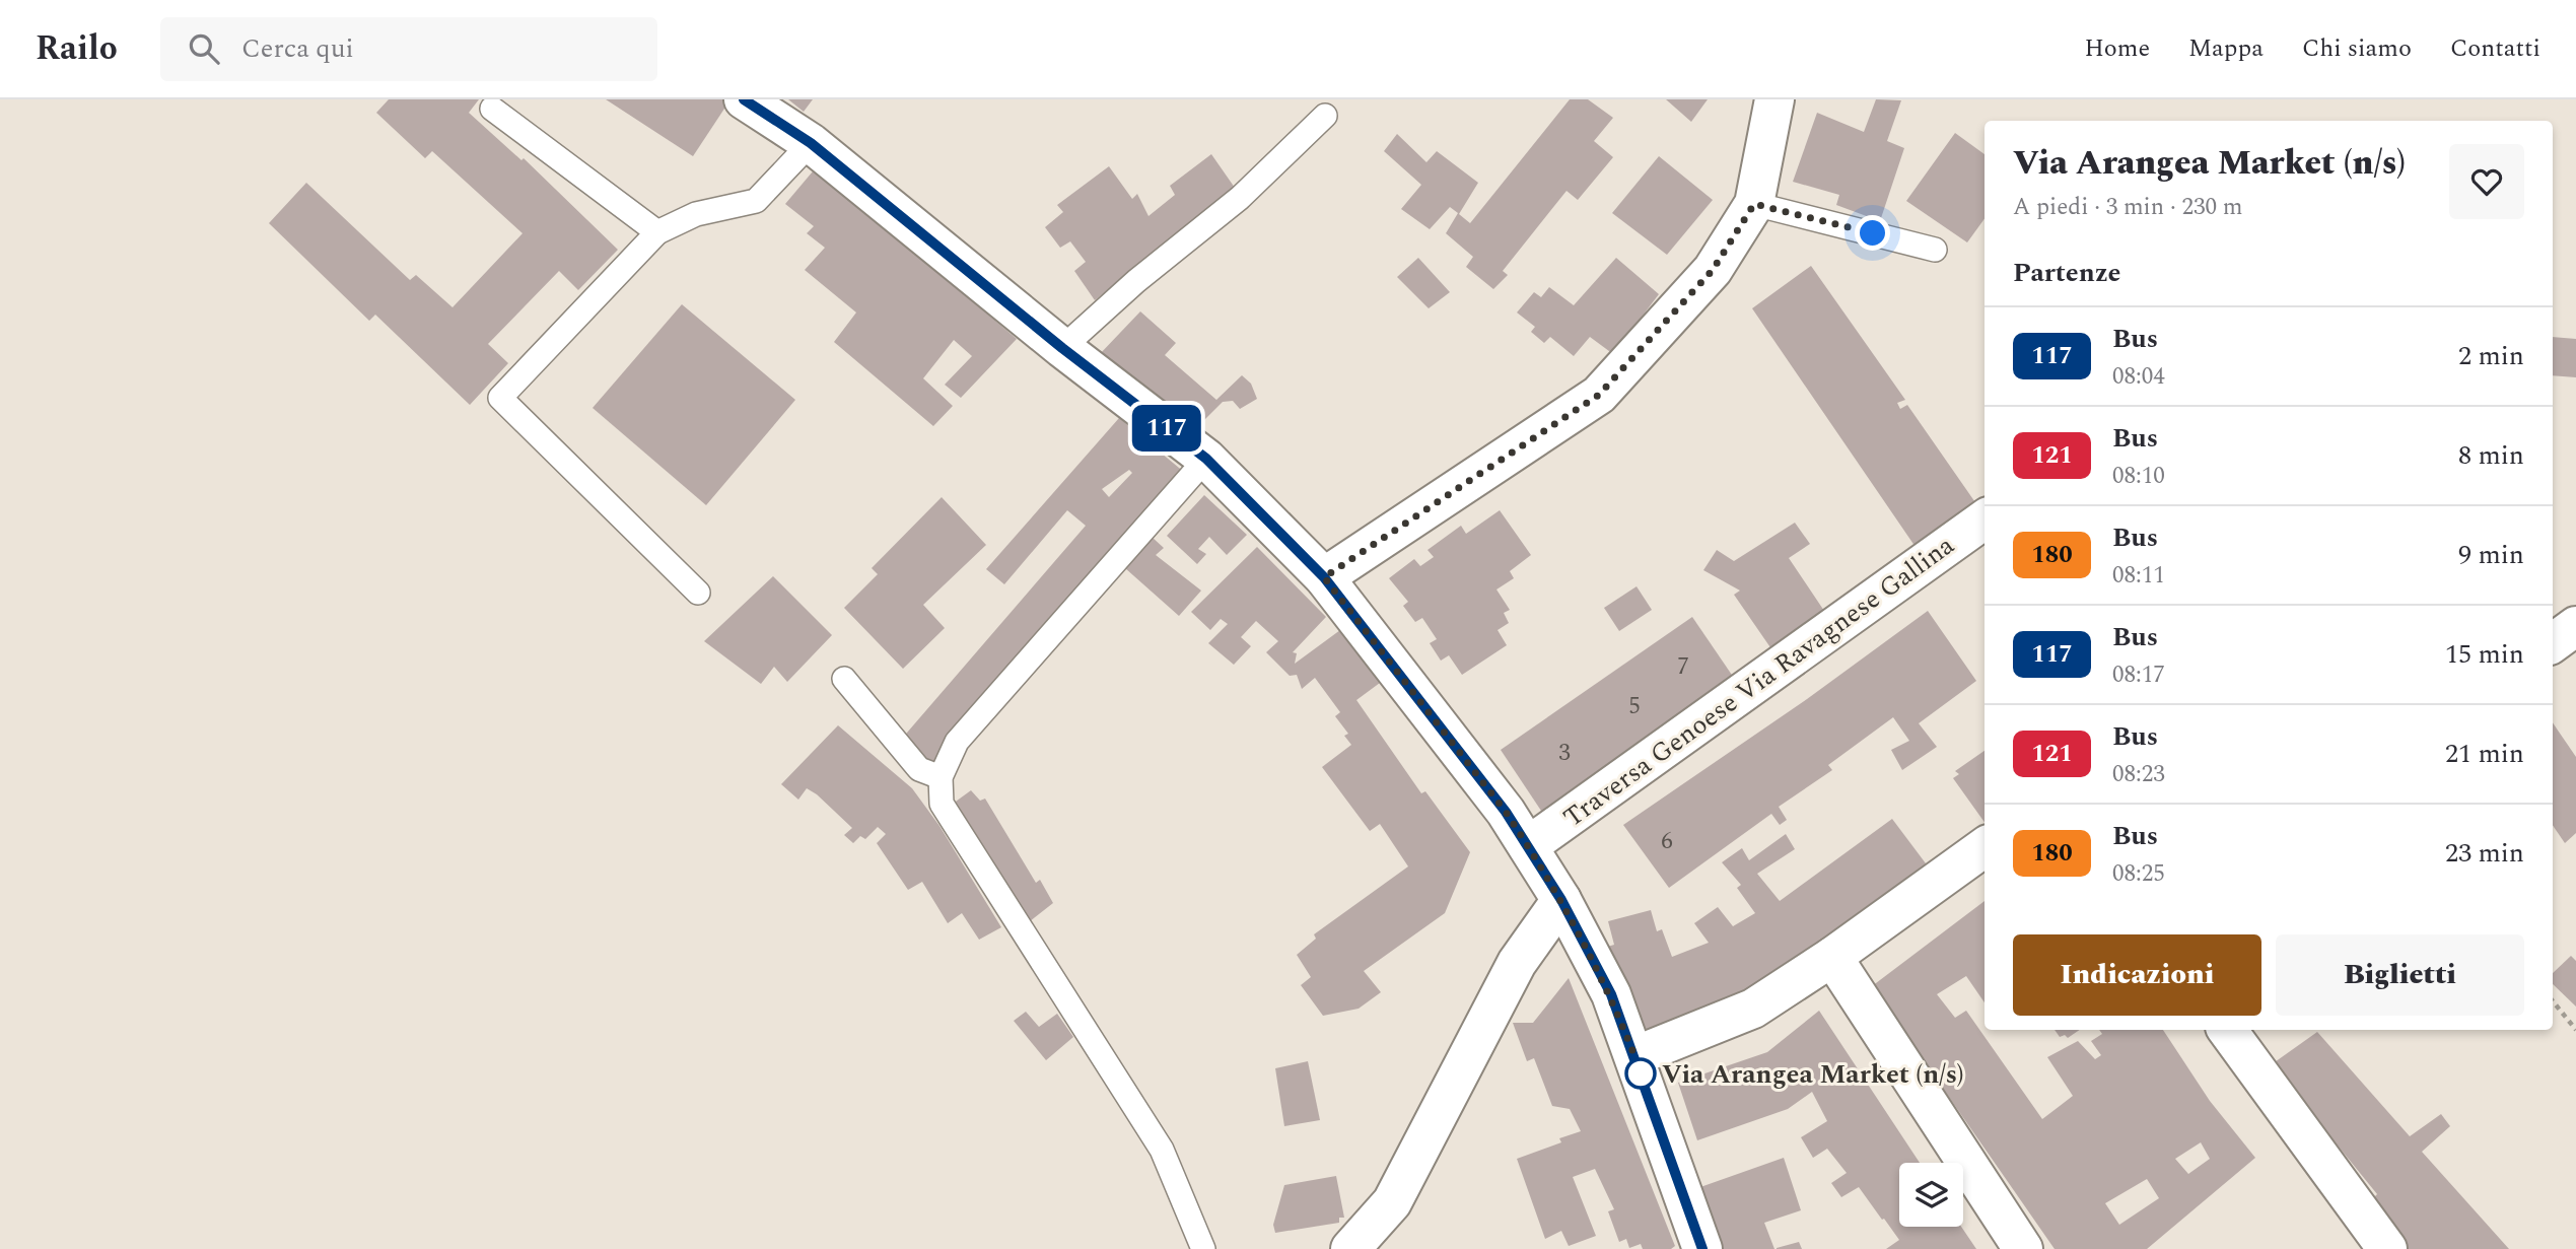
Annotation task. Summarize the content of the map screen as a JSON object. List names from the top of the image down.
{
  "streets": {
    "street": ["Traversa Genoese Via Ravagnese Gallina"]
  },
  "places": ["Via Arangea Market (n/s)"],
  "lines": ["bus line 117"],
  "house_numbers": [
    "7",
    "5",
    "3",
    "6"
  ],
  "page": {
    "header": "Railo",
    "search": "Cerca qui",
    "nav": [
      "Home",
      "Mappa",
      "Chi siamo",
      "Contatti"
    ],
    "on_map": "117",
    "heading": [
      ["Via Arangea Market (n/s)", "A piedi · 3 min · 230 m"],
      "Partenze"
    ],
    "list": [
      {
        "mark": "117",
        "name": "Bus",
        "note": "08:04",
        "value": "2 min"
      },
      {
        "mark": "121",
        "name": "Bus",
        "note": "08:10",
        "value": "8 min"
      },
      {
        "mark": "180",
        "name": "Bus",
        "note": "08:11",
        "value": "9 min"
      },
      {
        "mark": "117",
        "name": "Bus",
        "note": "08:17",
        "value": "15 min"
      },
      {
        "mark": "121",
        "name": "Bus",
        "note": "08:23",
        "value": "21 min"
      },
      {
        "mark": "180",
        "name": "Bus",
        "note": "08:25",
        "value": "23 min"
      }
    ],
    "buttons": ["Indicazioni", "Biglietti"]
  }
}
